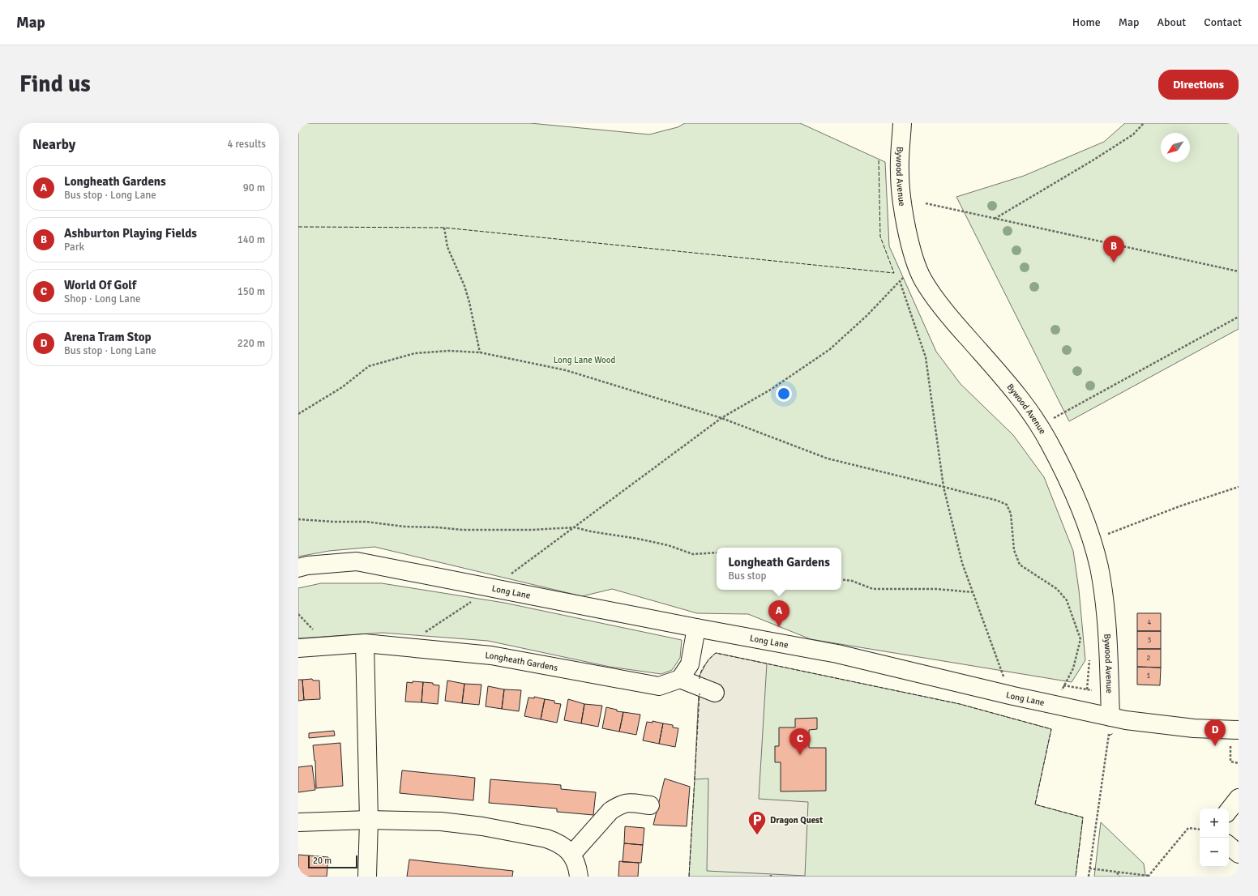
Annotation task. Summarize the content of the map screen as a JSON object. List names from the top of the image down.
{
  "streets": {
    "street": ["Bywood Avenue", "Long Lane", "Longheath Gardens"]
  },
  "crossings": [
    ["Bywood Avenue", "Long Lane"]
  ],
  "parks": ["Long Lane Wood"],
  "places": {
    "parking": ["Dragon Quest"]
  },
  "house_numbers": [
    "4",
    "3",
    "2",
    "1"
  ],
  "scale_bar": "20 m",
  "north": "bottom left",
  "page": {
    "header": "Map",
    "nav": [
      "Home",
      "Map",
      "About",
      "Contact"
    ],
    "buttons": "Directions",
    "title": "Find us",
    "heading": ["Nearby", "4 results"],
    "list": [
      {
        "mark": "A",
        "name": "Longheath Gardens",
        "note": "Bus stop · Long Lane",
        "value": "90 m"
      },
      {
        "mark": "B",
        "name": "Ashburton Playing Fields",
        "note": "Park",
        "value": "140 m"
      },
      {
        "mark": "C",
        "name": "World Of Golf",
        "note": "Shop · Long Lane",
        "value": "150 m"
      },
      {
        "mark": "D",
        "name": "Arena Tram Stop",
        "note": "Bus stop · Long Lane",
        "value": "220 m"
      }
    ],
    "pins": [
      "B",
      "A",
      "D",
      "C"
    ],
    "popup": ["Longheath Gardens", "Bus stop"],
    "map_buttons": ["+", "−"],
    "scale": "20 m"
  }
}
